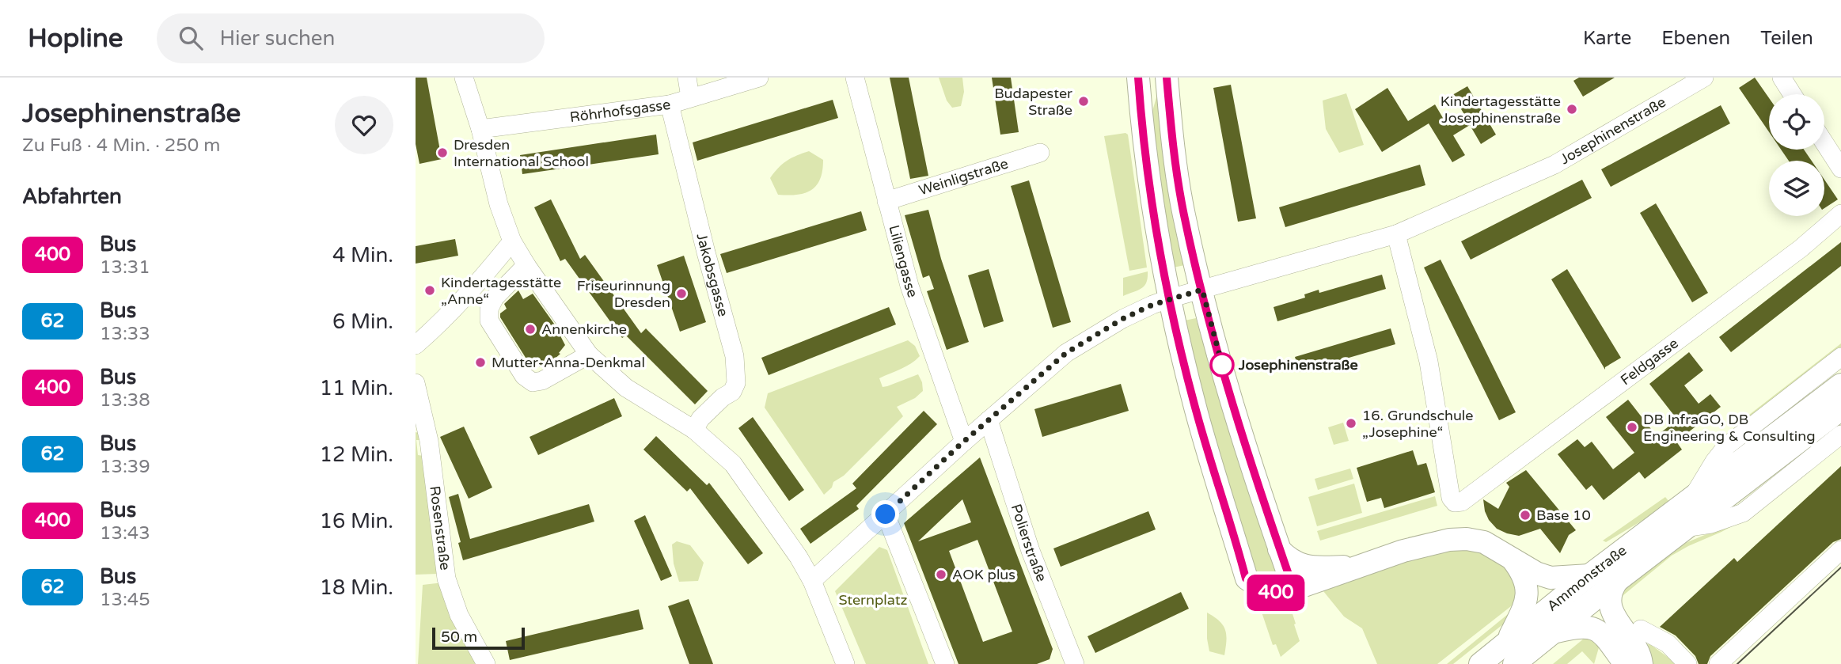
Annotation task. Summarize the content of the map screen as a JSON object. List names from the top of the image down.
{
  "streets": {
    "main road": ["Ammonstraße"],
    "street": [
      "Röhrhofsgasse",
      "Josephinenstraße",
      "Weinligstraße",
      "Liliengasse",
      "Jakobsgasse",
      "Feldgasse",
      "Rosenstraße",
      "Polierstraße"
    ]
  },
  "crossings": [
    ["Röhrhofsgasse", "Jakobsgasse"],
    ["Josephinenstraße", "Liliengasse"],
    ["Josephinenstraße", "Feldgasse"],
    ["Josephinenstraße", "Polierstraße"],
    ["Weinligstraße", "Liliengasse"]
  ],
  "parks": ["Sternplatz"],
  "places": [
    "Budapester Straße",
    "Kindertagesstätte Josephinenstraße",
    "Dresden International School",
    "Kindertagesstätte „Anne“",
    "Friseurinnung Dresden",
    "Annenkirche",
    "Mutter-Anna-Denkmal",
    "Josephinenstraße",
    "16. Grundschule „Josephine“",
    "DB InfraGO, DB Engineering & Consulting",
    "Base 10",
    "AOK plus"
  ],
  "lines": ["bus line 400"],
  "scale_bar": "50 m",
  "page": {
    "header": "Hopline",
    "search": "Hier suchen",
    "nav": ["Karte", "Ebenen", "Teilen"],
    "heading": [
      ["Josephinenstraße", "Zu Fuß · 4 Min. · 250 m"],
      "Abfahrten"
    ],
    "on_map": "400",
    "list": [
      {
        "mark": "400",
        "name": "Bus",
        "note": "13:31",
        "value": "4 Min."
      },
      {
        "mark": "62",
        "name": "Bus",
        "note": "13:33",
        "value": "6 Min."
      },
      {
        "mark": "400",
        "name": "Bus",
        "note": "13:38",
        "value": "11 Min."
      },
      {
        "mark": "62",
        "name": "Bus",
        "note": "13:39",
        "value": "12 Min."
      },
      {
        "mark": "400",
        "name": "Bus",
        "note": "13:43",
        "value": "16 Min."
      },
      {
        "mark": "62",
        "name": "Bus",
        "note": "13:45",
        "value": "18 Min."
      }
    ],
    "scale": "50 m"
  }
}
